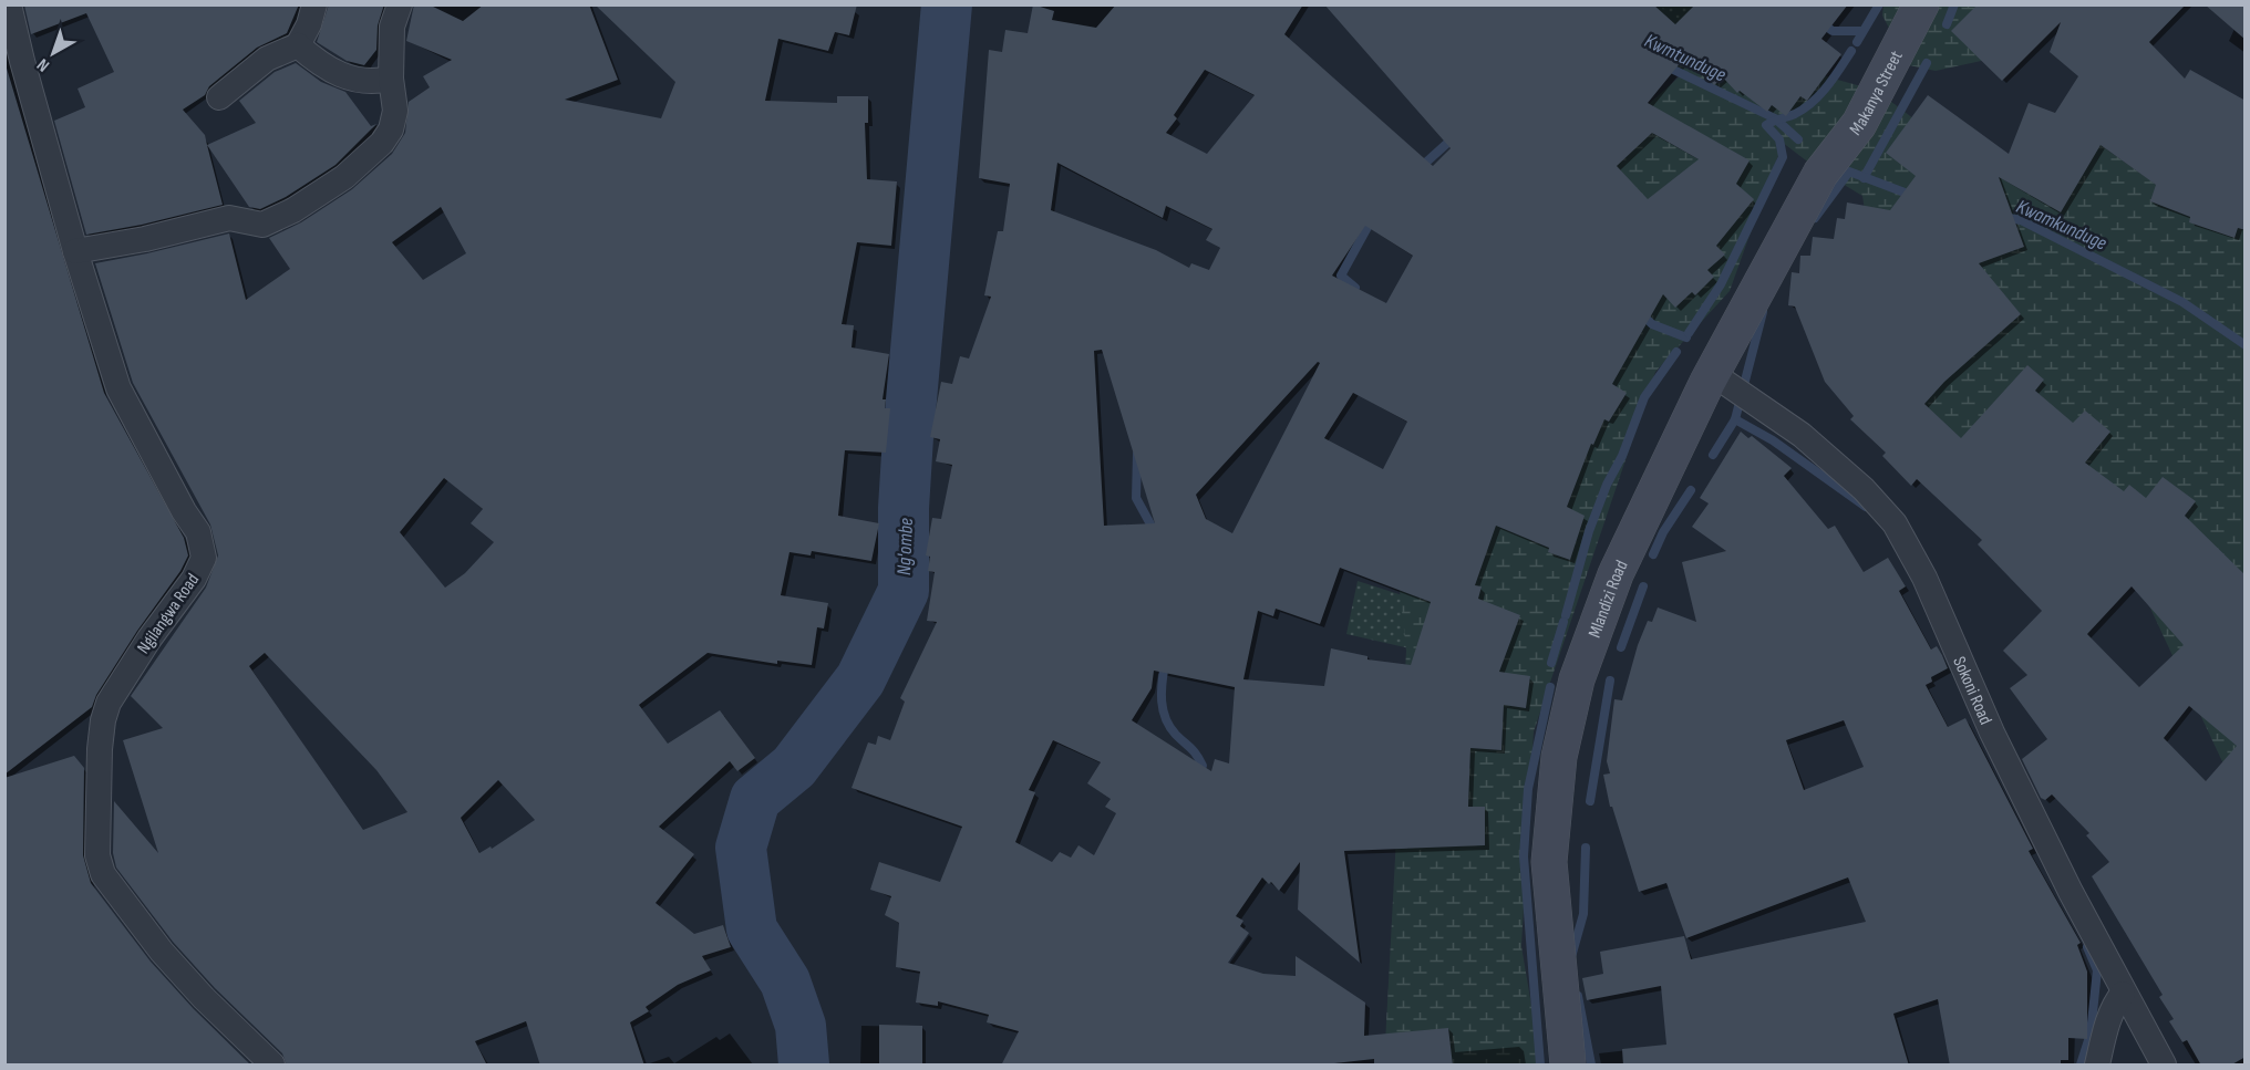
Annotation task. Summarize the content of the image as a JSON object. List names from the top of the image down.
{
  "streets": {
    "street": [
      "Makanya Street",
      "Mlandizi Road",
      "Ngilangwa Road",
      "Sokoni Road"
    ]
  },
  "crossings": [
    ["Makanya Street", "Mlandizi Road"],
    ["Mlandizi Road", "Sokoni Road"]
  ],
  "water": ["Kwmtunduge", "Kwamkunduge", "Ng'ombe"],
  "north": "bottom left"
}
